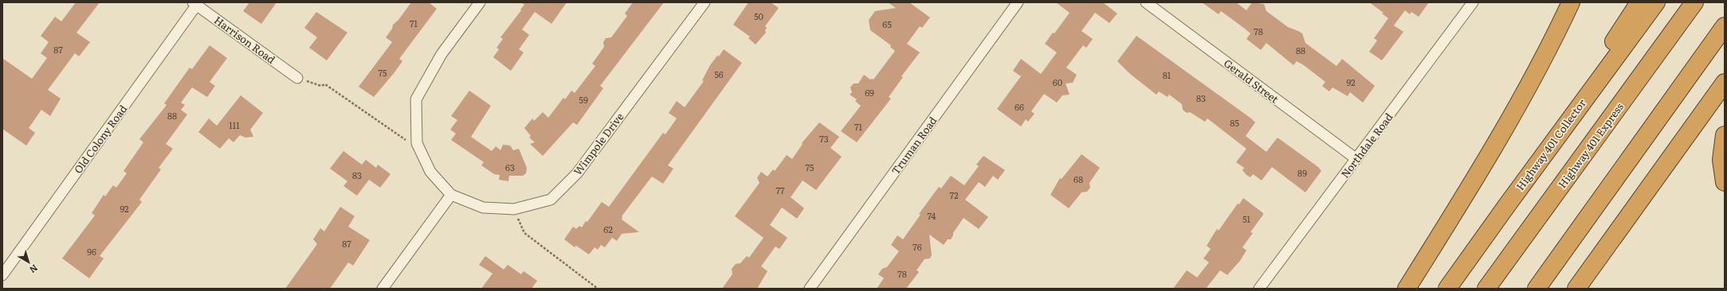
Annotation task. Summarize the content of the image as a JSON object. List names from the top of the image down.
{
  "streets": {
    "highway": ["Highway 401 Collector", "Highway 401 Express"],
    "street": [
      "Harrison Road",
      "Gerald Street",
      "Old Colony Road",
      "Wimpole Drive",
      "Truman Road",
      "Northdale Road"
    ]
  },
  "crossings": [
    ["Harrison Road", "Old Colony Road"],
    ["Gerald Street", "Northdale Road"]
  ],
  "house_numbers": [
    "50",
    "71",
    "65",
    "78",
    "87",
    "88",
    "75",
    "56",
    "81",
    "60",
    "92",
    "69",
    "83",
    "59",
    "66",
    "88",
    "85",
    "111",
    "71",
    "73",
    "63",
    "75",
    "89",
    "83",
    "68",
    "77",
    "72",
    "92",
    "74",
    "51",
    "62",
    "87",
    "76",
    "96",
    "78"
  ],
  "north": "bottom right"
}
